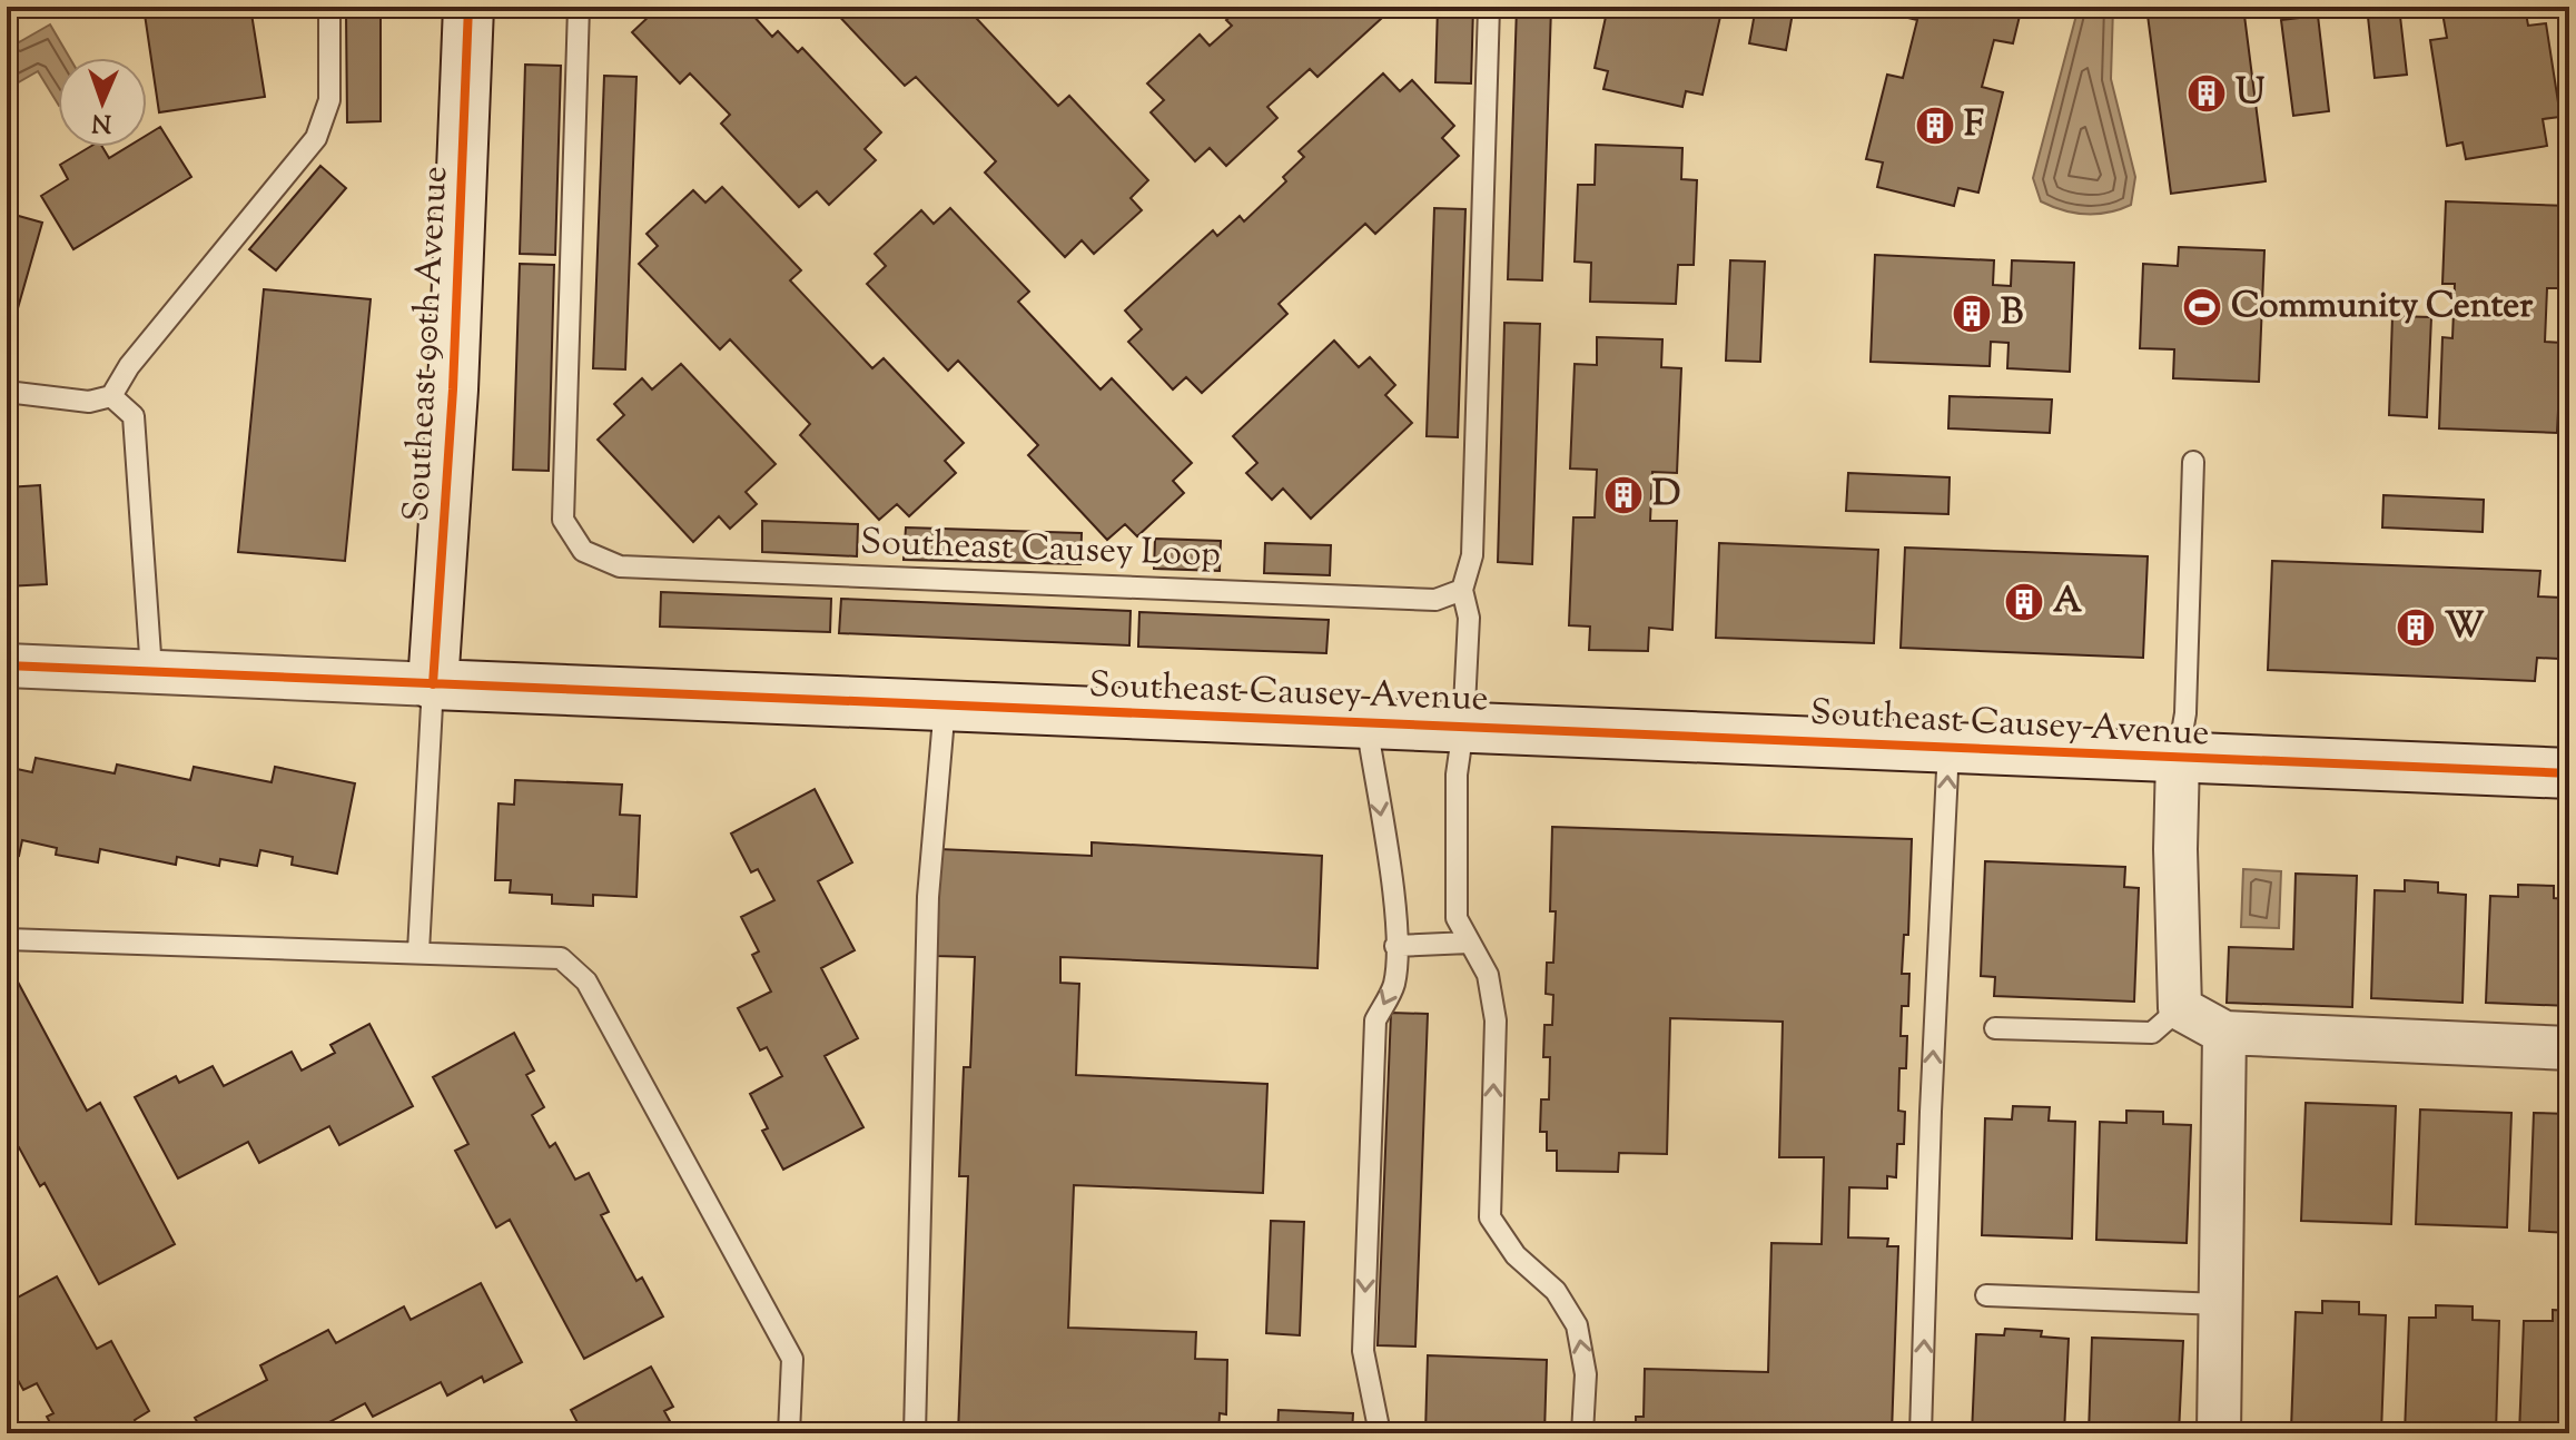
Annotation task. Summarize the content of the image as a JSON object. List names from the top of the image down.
{
  "streets": {
    "street": ["Southeast 90th Avenue", "Southeast Causey Avenue"],
    "lane": ["Southeast Causey Loop"]
  },
  "crossings": [
    ["Southeast 90th Avenue", "Southeast Causey Avenue"]
  ],
  "places": {
    "building": [
      "U",
      "F",
      "B",
      "D",
      "A",
      "W"
    ],
    "sports": ["Community Center"]
  },
  "north": "bottom"
}
